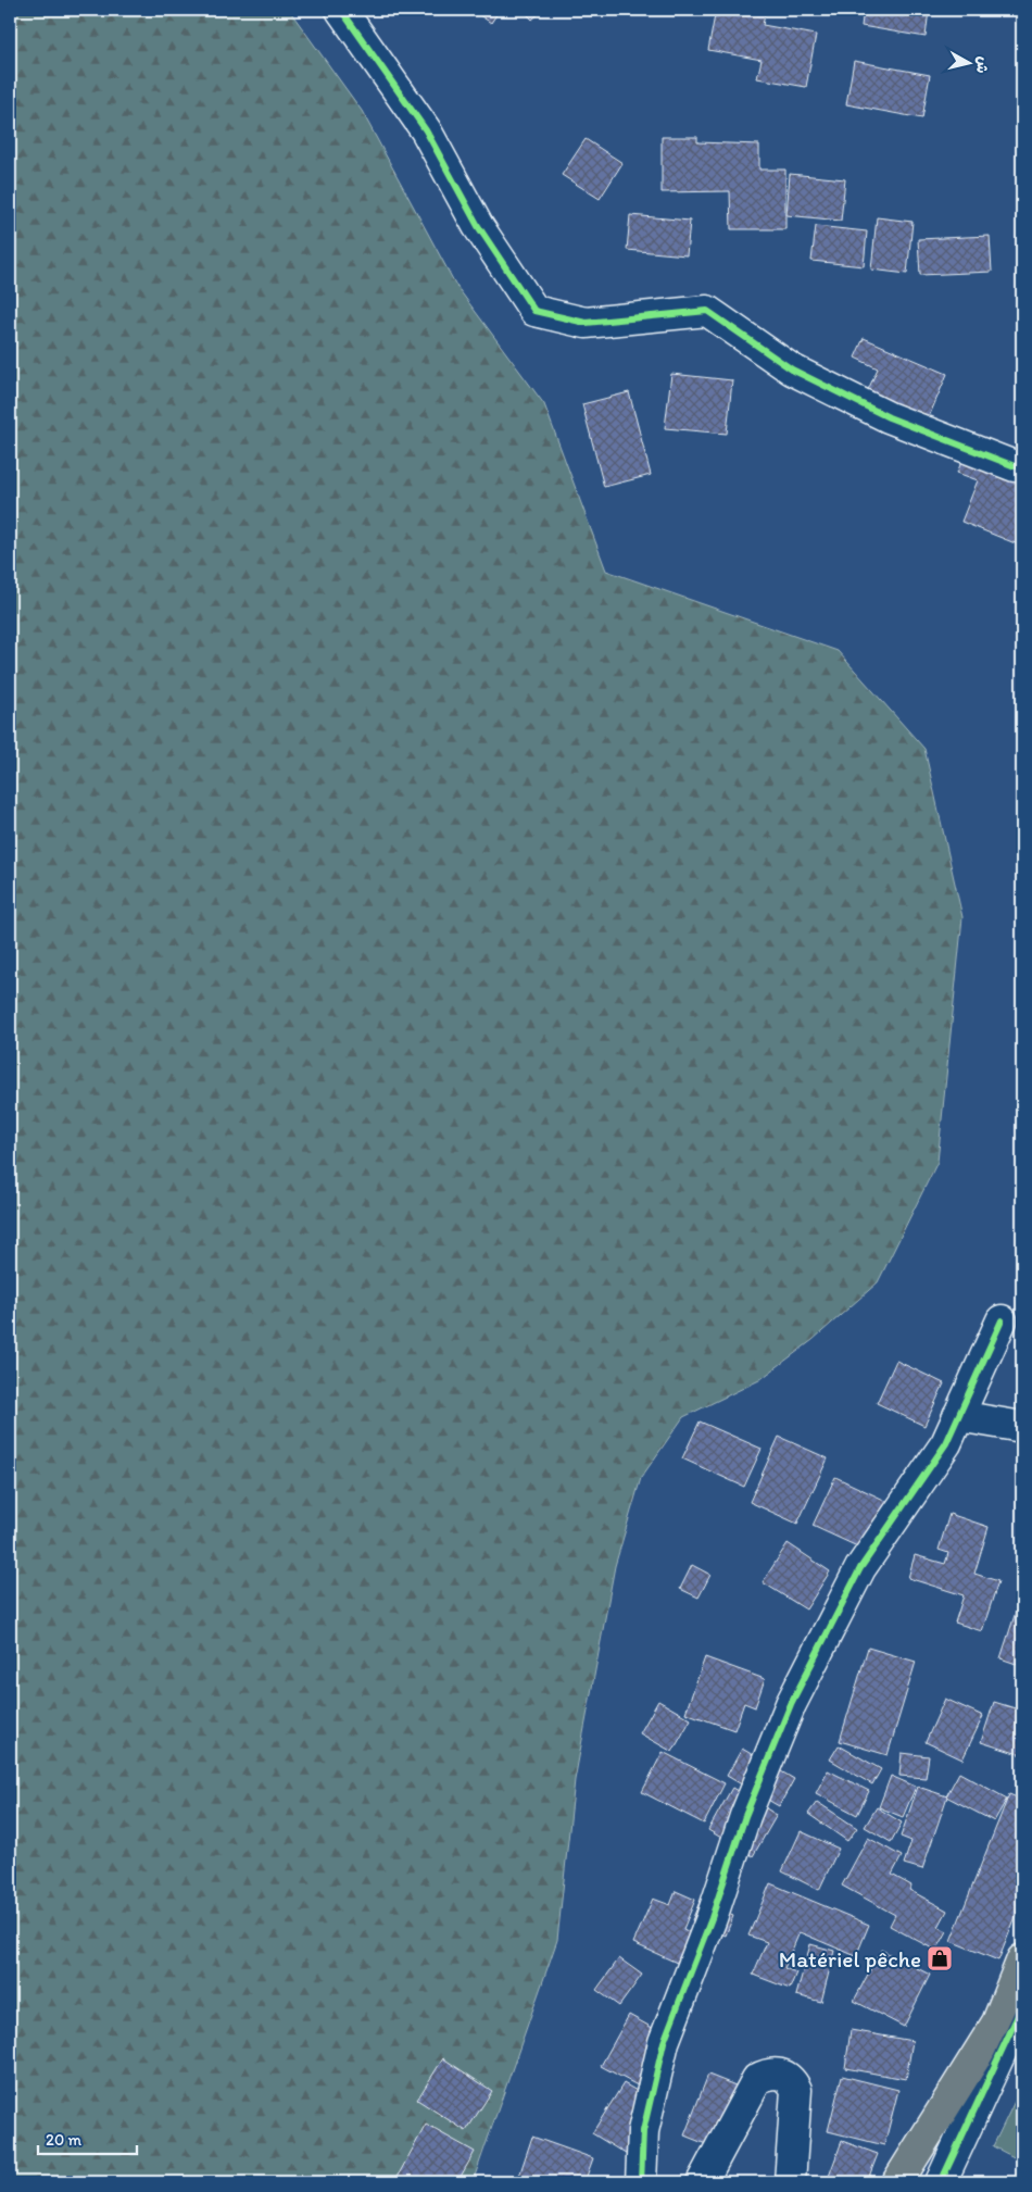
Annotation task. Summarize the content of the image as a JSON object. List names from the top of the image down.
{
  "places": {
    "shop": ["Matériel pêche"]
  },
  "scale_bar": "20 m",
  "north": "right"
}
